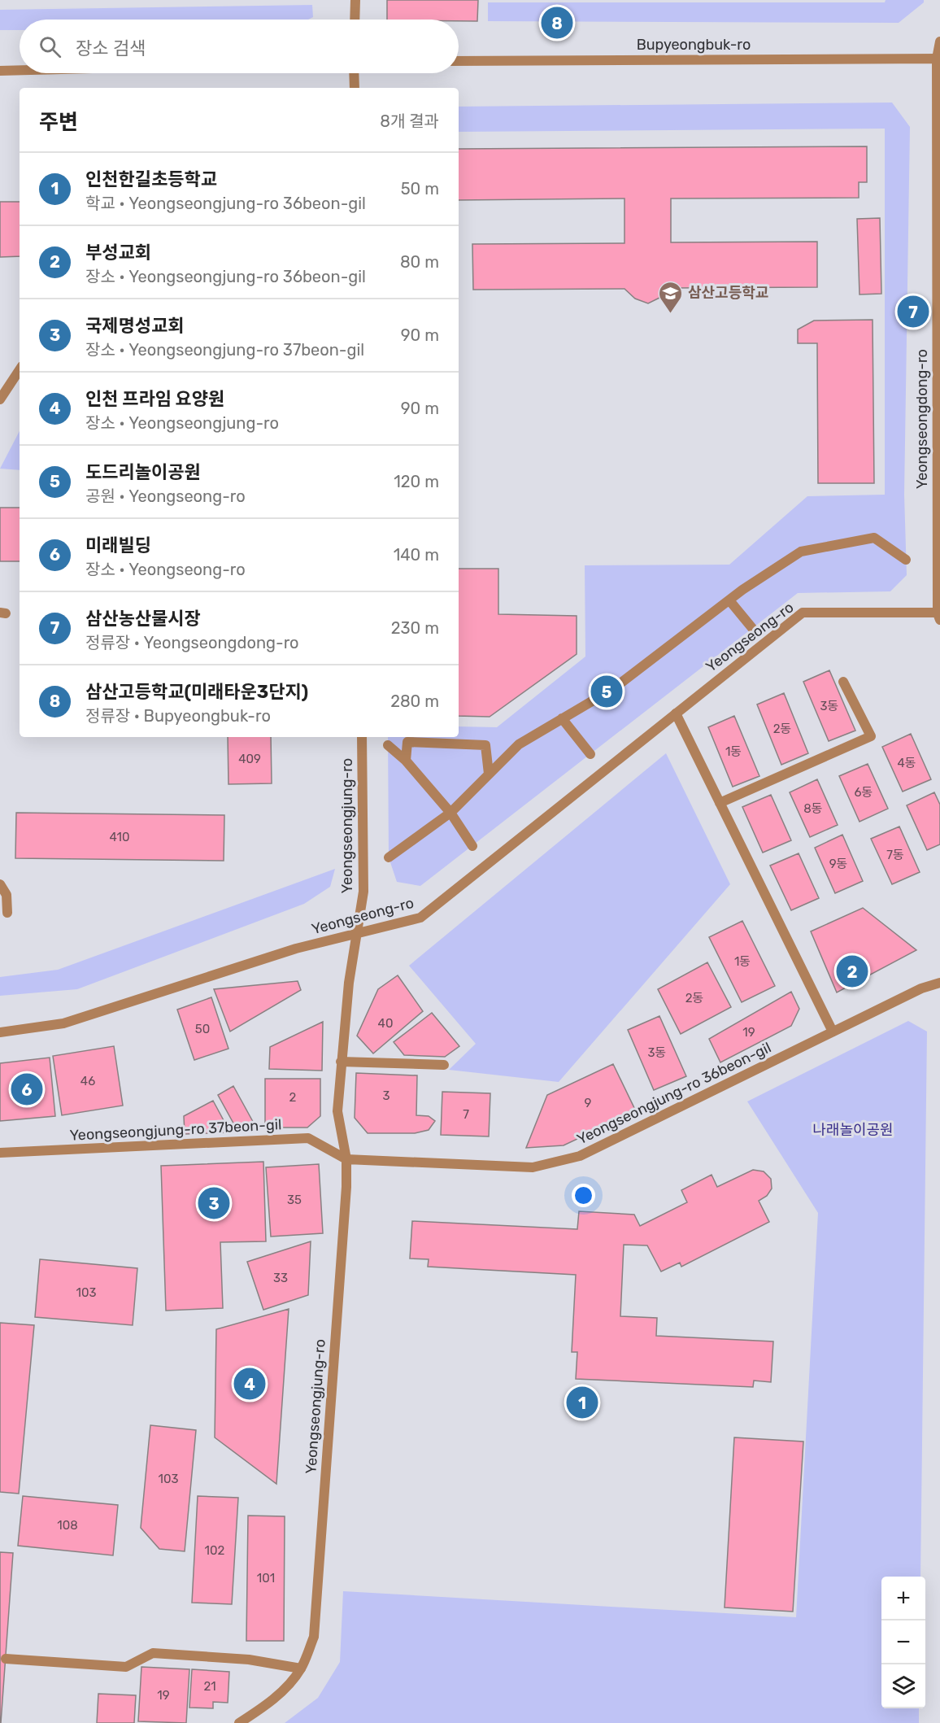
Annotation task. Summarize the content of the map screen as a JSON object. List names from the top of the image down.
{
  "streets": {
    "street": [
      "Bupyeongbuk-ro",
      "Yeongseongdong-ro",
      "Yeongseong-ro",
      "Yeongseongjung-ro",
      "Yeongseongjung-ro 36beon-gil",
      "Yeongseongjung-ro 37beon-gil"
    ]
  },
  "crossings": [
    ["Bupyeongbuk-ro", "Yeongseongdong-ro"],
    ["Yeongseongdong-ro", "Yeongseong-ro"],
    ["Yeongseong-ro", "Yeongseongjung-ro"],
    ["Yeongseongjung-ro", "Yeongseongjung-ro 36beon-gil"],
    ["Yeongseongjung-ro", "Yeongseongjung-ro 37beon-gil"],
    ["Yeongseongjung-ro 36beon-gil", "Yeongseongjung-ro 37beon-gil"]
  ],
  "parks": ["나래놀이공원"],
  "places": {
    "school or university": ["삼산고등학교"]
  },
  "house_numbers": [
    "3동",
    "2동",
    "1동",
    "409",
    "4동",
    "6동",
    "8동",
    "410",
    "7동",
    "9동",
    "1동",
    "2동",
    "40",
    "50",
    "19",
    "3동",
    "46",
    "3",
    "2",
    "9",
    "7",
    "35",
    "33",
    "103",
    "103",
    "108",
    "102",
    "101",
    "21",
    "19"
  ],
  "page": {
    "pins": [
      "8",
      "7",
      "5",
      "2",
      "6",
      "3",
      "4",
      "1"
    ],
    "search": "장소 검색",
    "heading": ["주변", "8개 결과"],
    "list": [
      {
        "mark": "1",
        "name": "인천한길초등학교",
        "note": "학교 · Yeongseongjung-ro 36beon-gil",
        "value": "50 m"
      },
      {
        "mark": "2",
        "name": "부성교회",
        "note": "장소 · Yeongseongjung-ro 36beon-gil",
        "value": "80 m"
      },
      {
        "mark": "3",
        "name": "국제명성교회",
        "note": "장소 · Yeongseongjung-ro 37beon-gil",
        "value": "90 m"
      },
      {
        "mark": "4",
        "name": "인천 프라임 요양원",
        "note": "장소 · Yeongseongjung-ro",
        "value": "90 m"
      },
      {
        "mark": "5",
        "name": "도드리놀이공원",
        "note": "공원 · Yeongseong-ro",
        "value": "120 m"
      },
      {
        "mark": "6",
        "name": "미래빌딩",
        "note": "장소 · Yeongseong-ro",
        "value": "140 m"
      },
      {
        "mark": "7",
        "name": "삼산농산물시장",
        "note": "정류장 · Yeongseongdong-ro",
        "value": "230 m"
      },
      {
        "mark": "8",
        "name": "삼산고등학교(미래타운3단지)",
        "note": "정류장 · Bupyeongbuk-ro",
        "value": "280 m"
      }
    ],
    "map_buttons": ["+", "−"]
  }
}
